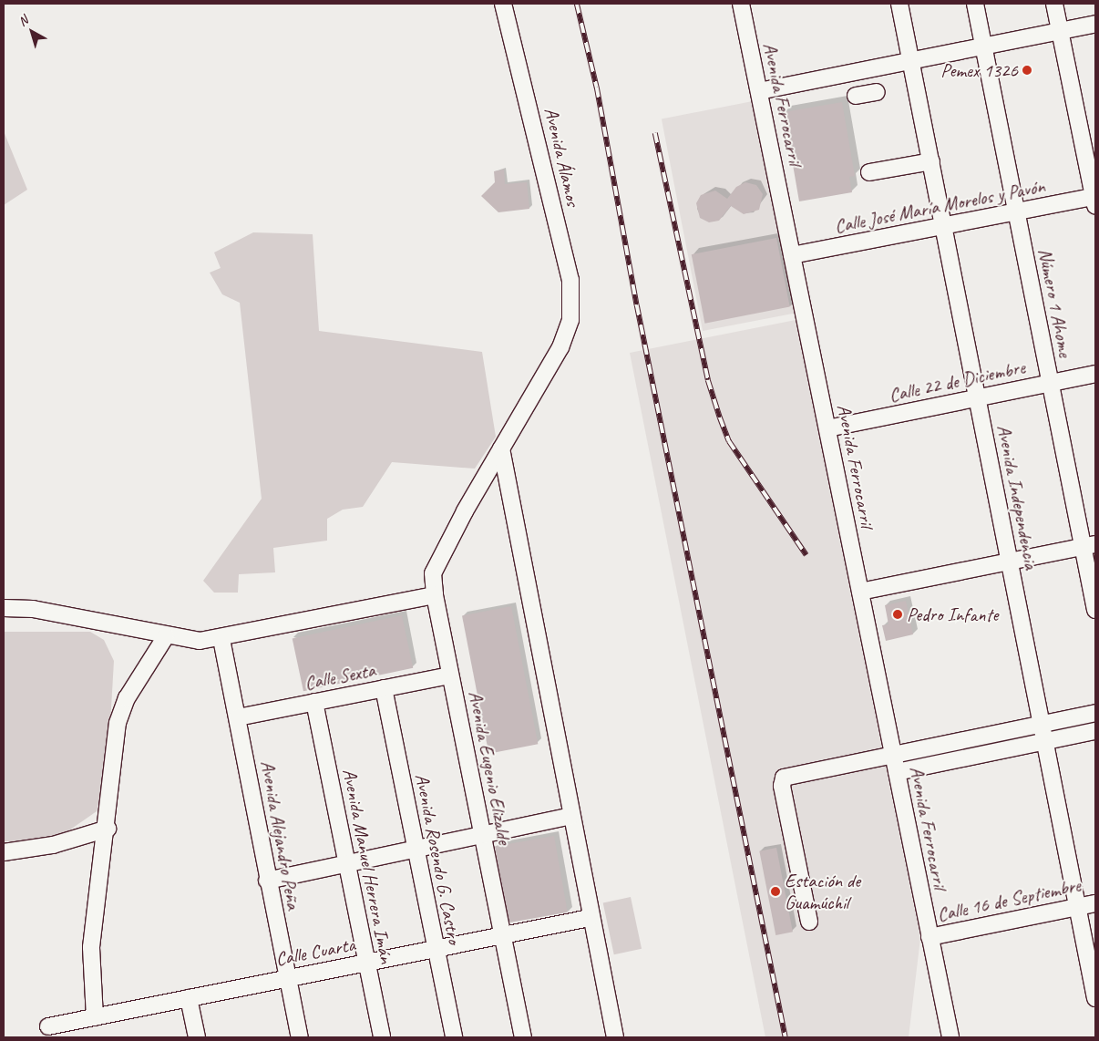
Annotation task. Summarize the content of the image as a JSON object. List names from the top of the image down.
{
  "streets": {
    "street": [
      "Avenida Ferrocarril",
      "Avenida Álamos",
      "Calle José María Morelos y Pavón",
      "Número 1 Ahome",
      "Calle 22 de Diciembre",
      "Avenida Independencia",
      "Calle Sexta",
      "Avenida Eugenio Elizalde",
      "Avenida Alejandro Peña",
      "Avenida Rosendo G. Castro",
      "Avenida Manuel Herrera Imán",
      "Calle 16 de Septiembre",
      "Calle Cuarta"
    ]
  },
  "crossings": [
    ["Avenida Ferrocarril", "Calle José María Morelos y Pavón"],
    ["Avenida Ferrocarril", "Calle 22 de Diciembre"],
    ["Avenida Ferrocarril", "Calle 16 de Septiembre"],
    ["Avenida Álamos", "Avenida Eugenio Elizalde"],
    ["Calle José María Morelos y Pavón", "Número 1 Ahome"],
    ["Calle José María Morelos y Pavón", "Avenida Independencia"],
    ["Número 1 Ahome", "Calle 22 de Diciembre"],
    ["Calle 22 de Diciembre", "Avenida Independencia"],
    ["Avenida Independencia", "Calle 16 de Septiembre"],
    ["Calle Sexta", "Avenida Eugenio Elizalde"],
    ["Calle Sexta", "Avenida Alejandro Peña"],
    ["Calle Sexta", "Avenida Rosendo G. Castro"],
    ["Calle Sexta", "Avenida Manuel Herrera Imán"],
    ["Avenida Eugenio Elizalde", "Calle Cuarta"],
    ["Avenida Alejandro Peña", "Calle Cuarta"],
    ["Avenida Rosendo G. Castro", "Calle Cuarta"],
    ["Avenida Manuel Herrera Imán", "Calle Cuarta"]
  ],
  "places": ["Pemex 1326", "Pedro Infante", "Estación de Guamúchil"],
  "north": "top left"
}
